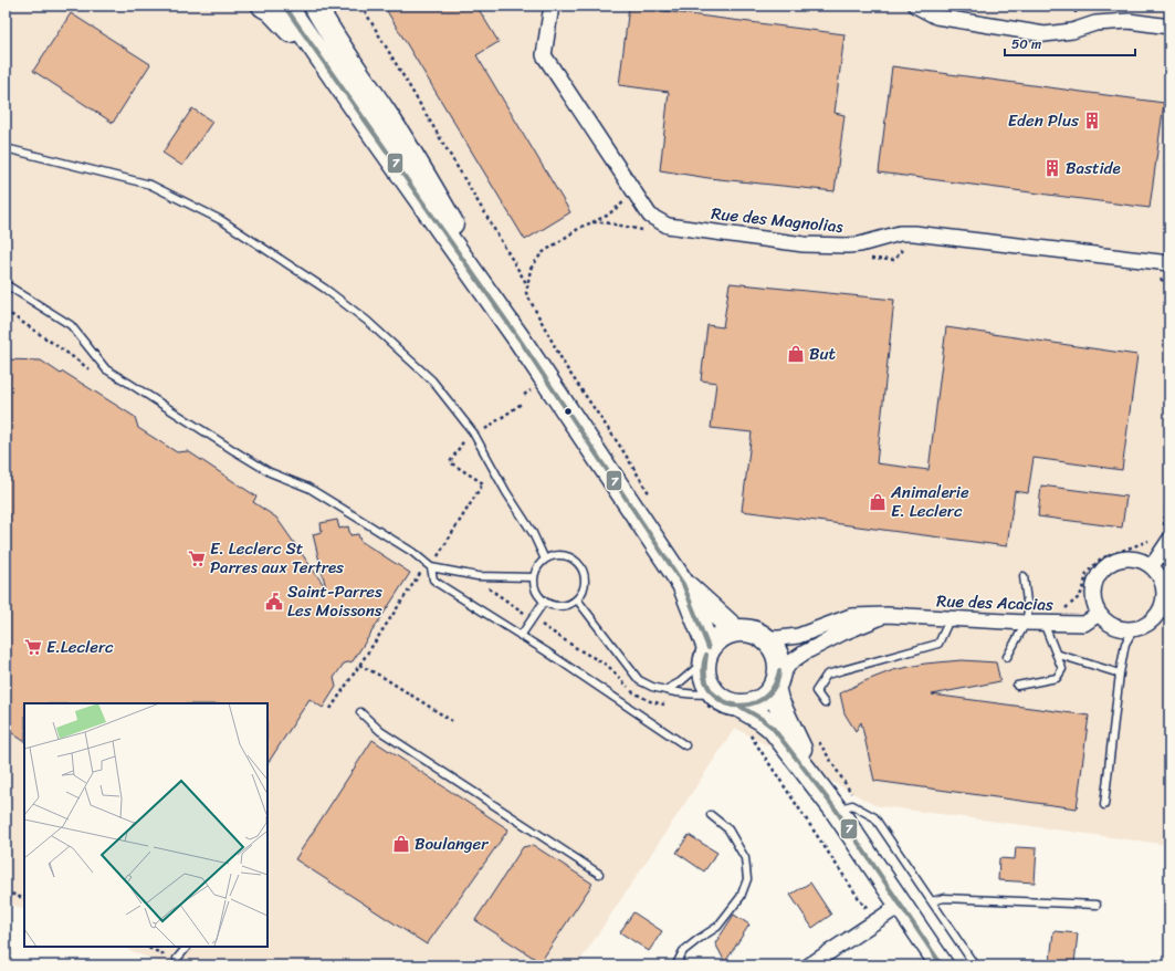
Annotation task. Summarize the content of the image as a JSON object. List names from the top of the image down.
{
  "streets": {
    "street": ["Rue des Magnolias", "Rue des Acacias"]
  },
  "places": {
    "building": ["Eden Plus", "Bastide"],
    "shop": ["But", "Animalerie E. Leclerc", "Boulanger"],
    "supermarket": ["E. Leclerc St Parres aux Tertres", "E.Leclerc"],
    "public building": ["Saint-Parres Les Moissons"]
  },
  "lines": ["transit line 7"],
  "scale_bar": "50 m"
}
